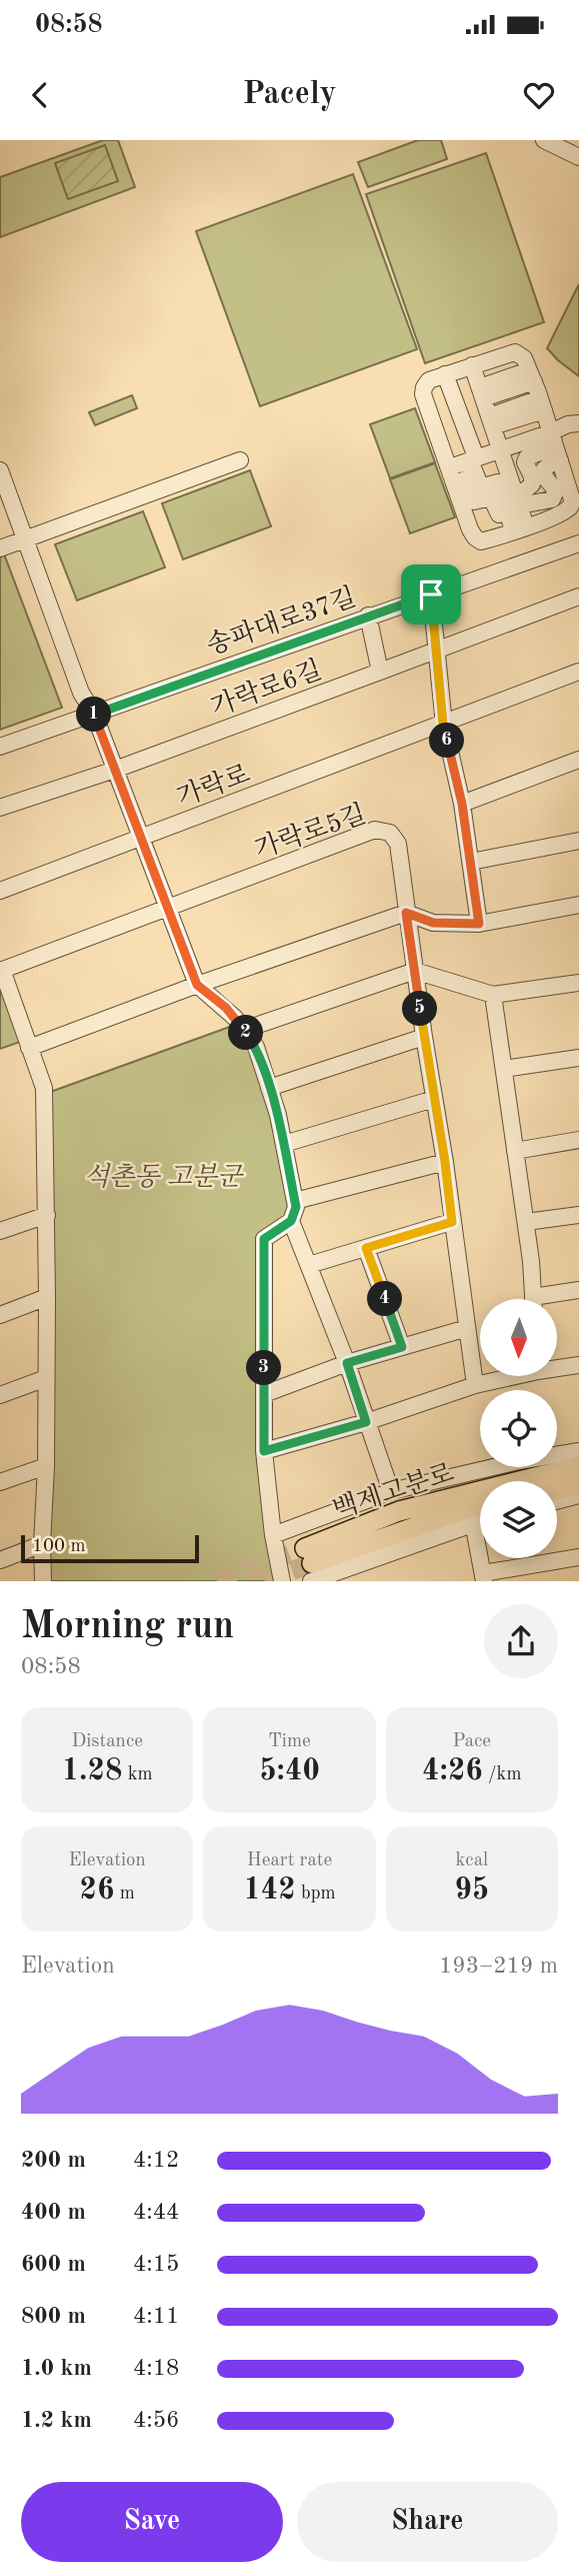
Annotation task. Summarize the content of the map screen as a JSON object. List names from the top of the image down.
{
  "streets": {
    "main road": ["백제고분로"],
    "street": [
      "송파대로37길",
      "가락로6길",
      "가락로",
      "가락로5길"
    ]
  },
  "parks": ["석촌동 고분군"],
  "scale_bar": "100 m",
  "north": "bottom",
  "page": {
    "status": "08:58",
    "header": "Pacely",
    "pins": [
      "1",
      "6",
      "5",
      "2",
      "4",
      "3"
    ],
    "scale": "100 m",
    "heading": ["Morning run", "08:58"],
    "stats": [
      ["Distance", "1.28 km"],
      ["Time", "5:40"],
      ["Pace", "4:26 /km"],
      ["Elevation", "26 m"],
      ["Heart rate", "142 bpm"],
      ["kcal", "95"]
    ],
    "chart": ["Elevation", "193–219 m"],
    "list": [
      {
        "name": "200 m",
        "note": "4:12"
      },
      {
        "name": "400 m",
        "note": "4:44"
      },
      {
        "name": "600 m",
        "note": "4:15"
      },
      {
        "name": "800 m",
        "note": "4:11"
      },
      {
        "name": "1.0 km",
        "note": "4:18"
      },
      {
        "name": "1.2 km",
        "note": "4:56"
      }
    ],
    "buttons": ["Save", "Share"]
  }
}
